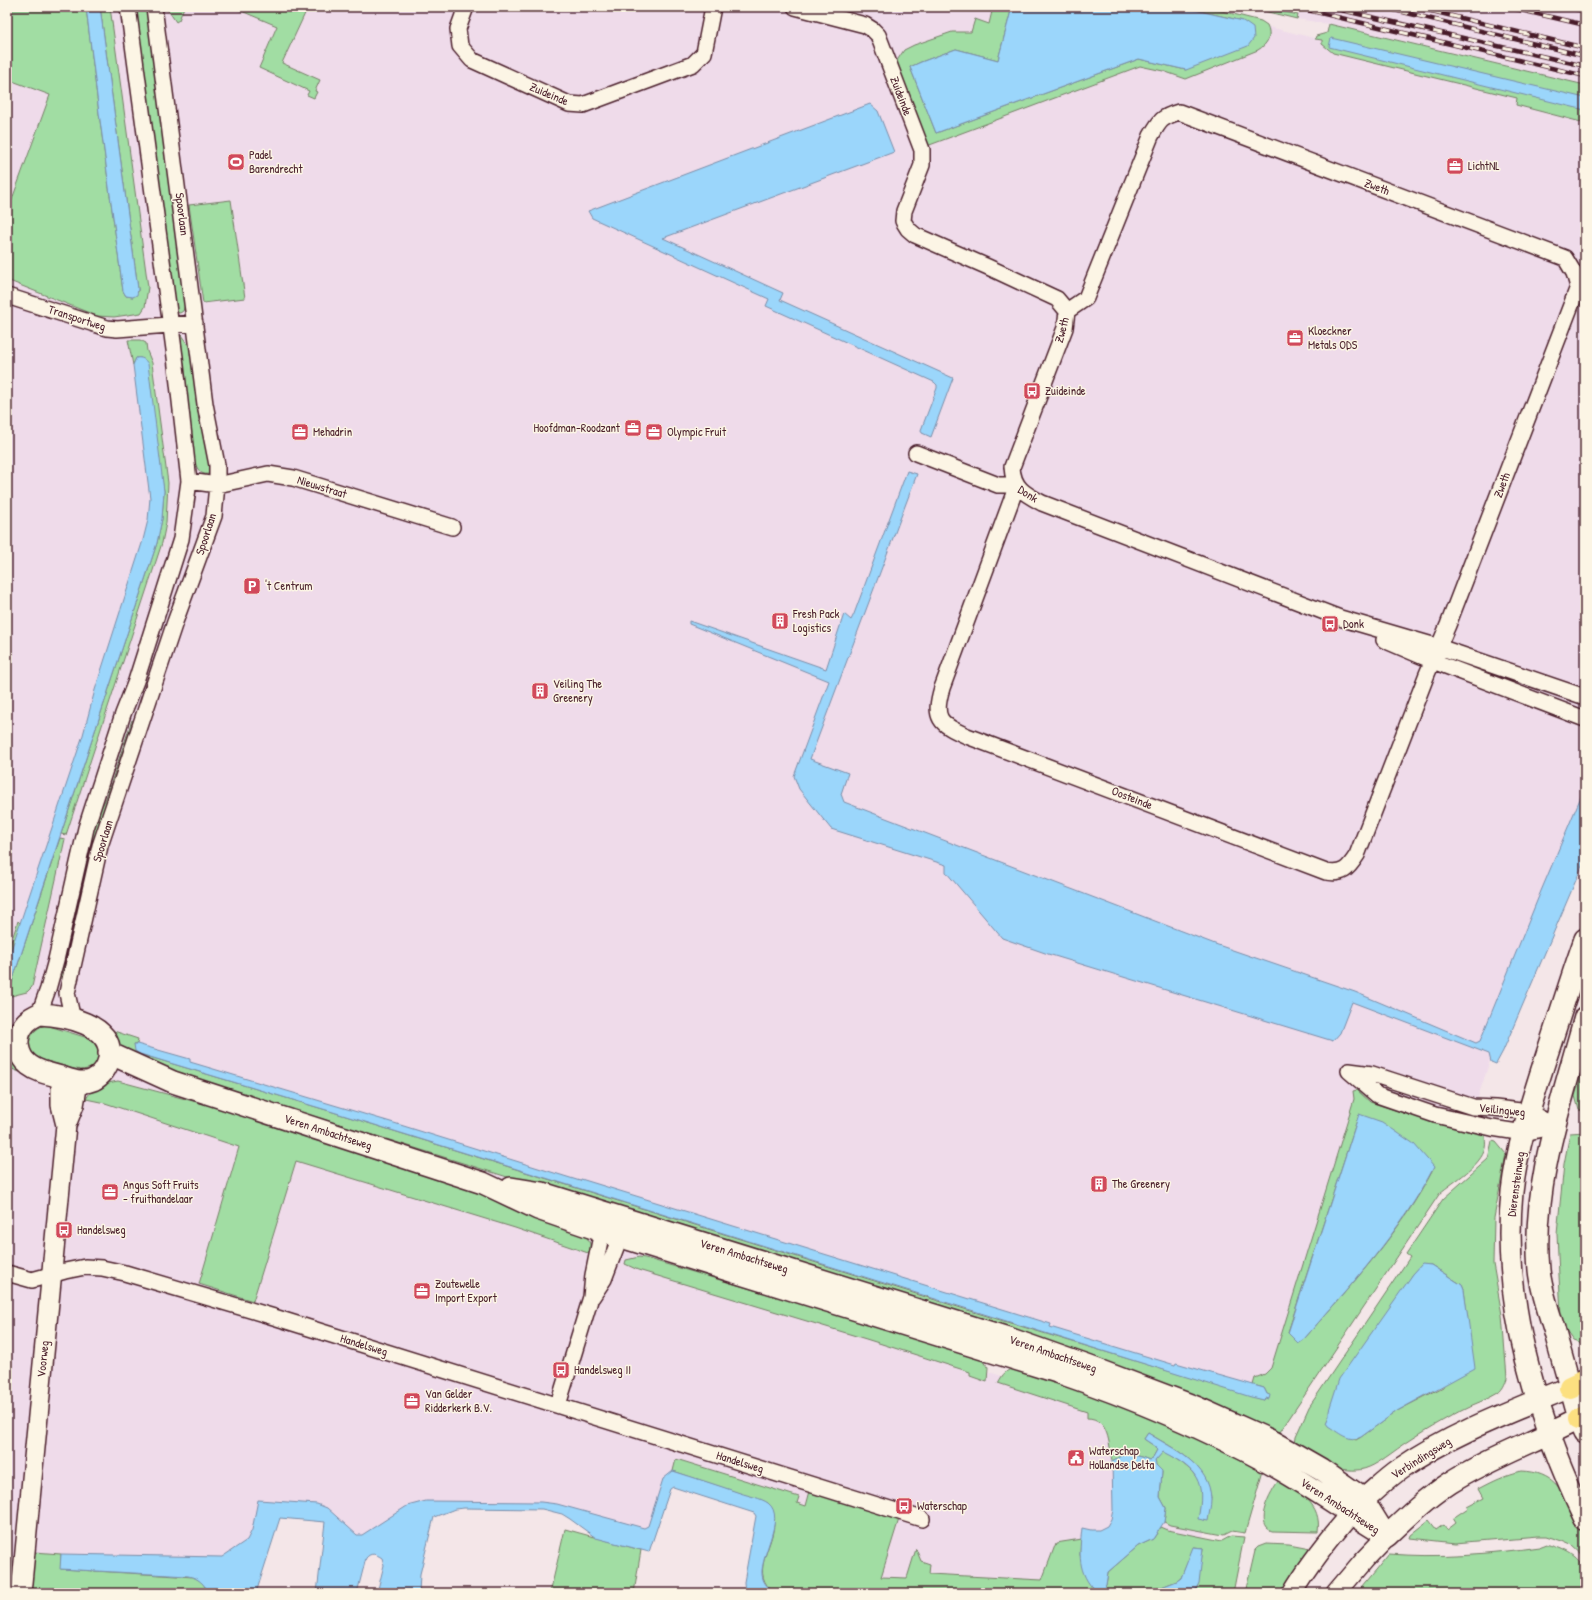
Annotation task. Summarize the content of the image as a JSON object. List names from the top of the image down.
{
  "streets": {
    "main road": ["Veren Ambachtseweg", "Dierensteinweg", "Verbindingsweg"],
    "street": [
      "Zuideinde",
      "Zweth",
      "Spoorlaan",
      "Transportweg",
      "Nieuwstraat",
      "Donk",
      "Oosteinde",
      "Veilingweg",
      "Handelsweg",
      "Voorweg"
    ]
  },
  "crossings": [
    ["Zuideinde", "Zweth"],
    ["Zweth", "Donk"],
    ["Zweth", "Oosteinde"],
    ["Spoorlaan", "Transportweg"],
    ["Spoorlaan", "Nieuwstraat"],
    ["Spoorlaan", "Veren Ambachtseweg"],
    ["Spoorlaan", "Voorweg"],
    ["Donk", "Oosteinde"],
    ["Veilingweg", "Dierensteinweg"],
    ["Veren Ambachtseweg", "Voorweg"],
    ["Veren Ambachtseweg", "Verbindingsweg"],
    ["Dierensteinweg", "Verbindingsweg"],
    ["Handelsweg", "Voorweg"]
  ],
  "places": {
    "sports": ["Padel Barendrecht"],
    "office": [
      "LichtNL",
      "Kloeckner Metals ODS",
      "Hoofdman-Roodzant",
      "Mehadrin",
      "Olympic Fruit",
      "Angus Soft Fruits - fruithandelaar",
      "Zoutewelle Import Export",
      "Van Gelder Ridderkerk B.V."
    ],
    "bus stop": [
      "Zuideinde",
      "Donk",
      "Handelsweg",
      "Handelsweg II",
      "Waterschap"
    ],
    "parking": ["'t Centrum"],
    "building": ["Fresh Pack Logistics", "Veiling The Greenery", "The Greenery"],
    "public building": ["Waterschap Hollandse Delta"]
  }
}
